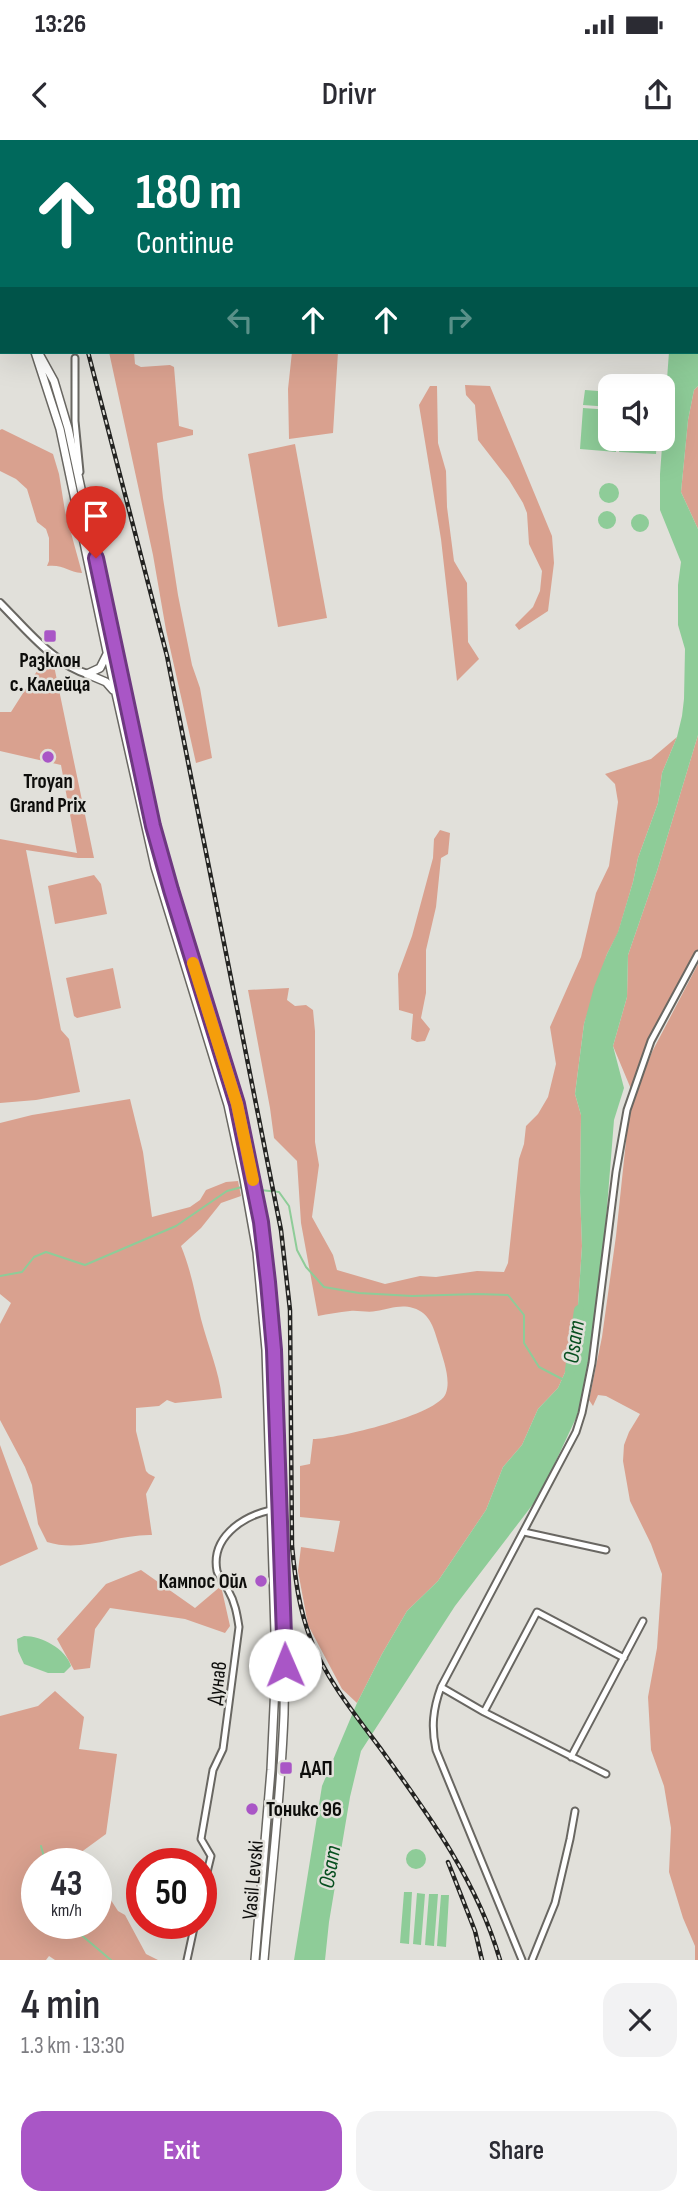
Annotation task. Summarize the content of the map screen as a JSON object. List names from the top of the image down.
{
  "streets": {
    "main road": ["Vasil Levski"],
    "street": ["Дунав"]
  },
  "crossings": [
    ["Дунав", "Vasil Levski"]
  ],
  "water": ["Osam"],
  "places": {
    "transit": ["Разклон с. Калейца", "ДАП"],
    "other": ["Troyan Grand Prix", "Кампос Ойл", "Тоникс 96"]
  },
  "page": {
    "status": "13:26",
    "header": "Drivr",
    "turn": ["180 m", "Continue"],
    "speed": "43 km/h",
    "limit": "50",
    "heading": ["4 min", "1.3 km · 13:30"],
    "buttons": ["Exit", "Share"]
  }
}
